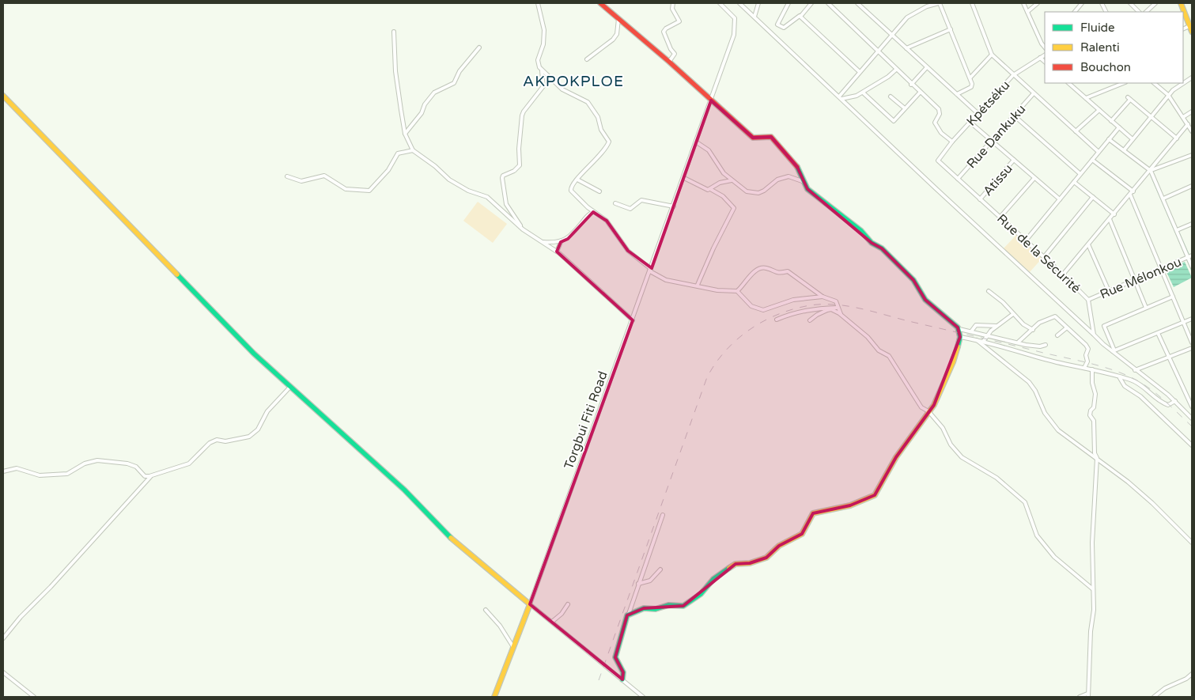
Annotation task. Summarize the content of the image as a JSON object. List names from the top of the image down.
{
  "streets": {
    "main road": ["Torgbui Fiti Road"],
    "street": [
      "Kpétséku",
      "Rue Dankuku",
      "Atissu",
      "Rue de la Sécurité",
      "Rue Mélonkou"
    ]
  },
  "crossings": [
    ["Kpétséku", "Rue de la Sécurité"],
    ["Rue Dankuku", "Rue de la Sécurité"],
    ["Atissu", "Rue de la Sécurité"],
    ["Rue de la Sécurité", "Rue Mélonkou"]
  ],
  "districts": ["AKPOKPLOE"],
  "legend": ["Fluide", "Ralenti", "Bouchon"]
}
